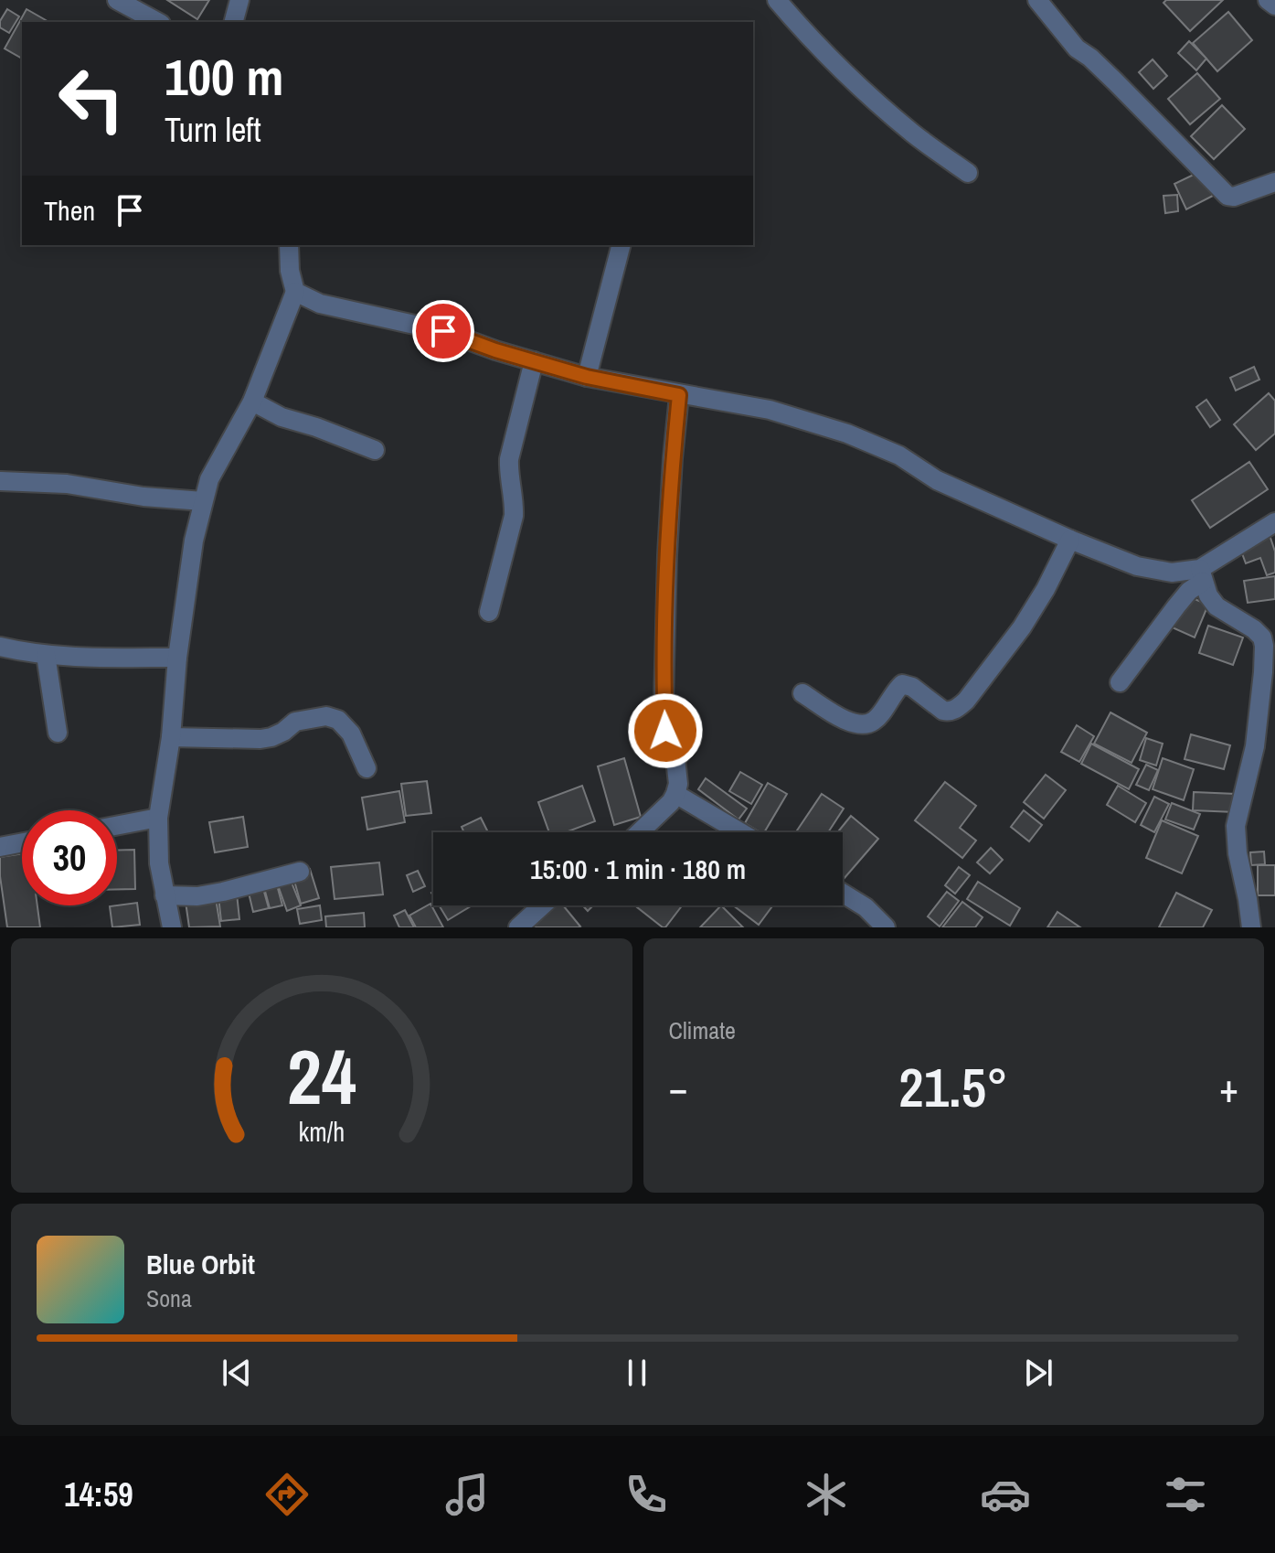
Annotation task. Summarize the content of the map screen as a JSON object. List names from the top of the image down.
{
  "page": {
    "turn": ["100 m", "Turn left"],
    "then": "Then",
    "limit": "30",
    "trip": "15:00 · 1 min · 180 m",
    "tile": "Climate",
    "heat": ["−", "21.5°", "+"],
    "song": ["Blue Orbit", "Sona"],
    "tabs": "14:59",
    "gauge": ["24", "km/h"]
  }
}
